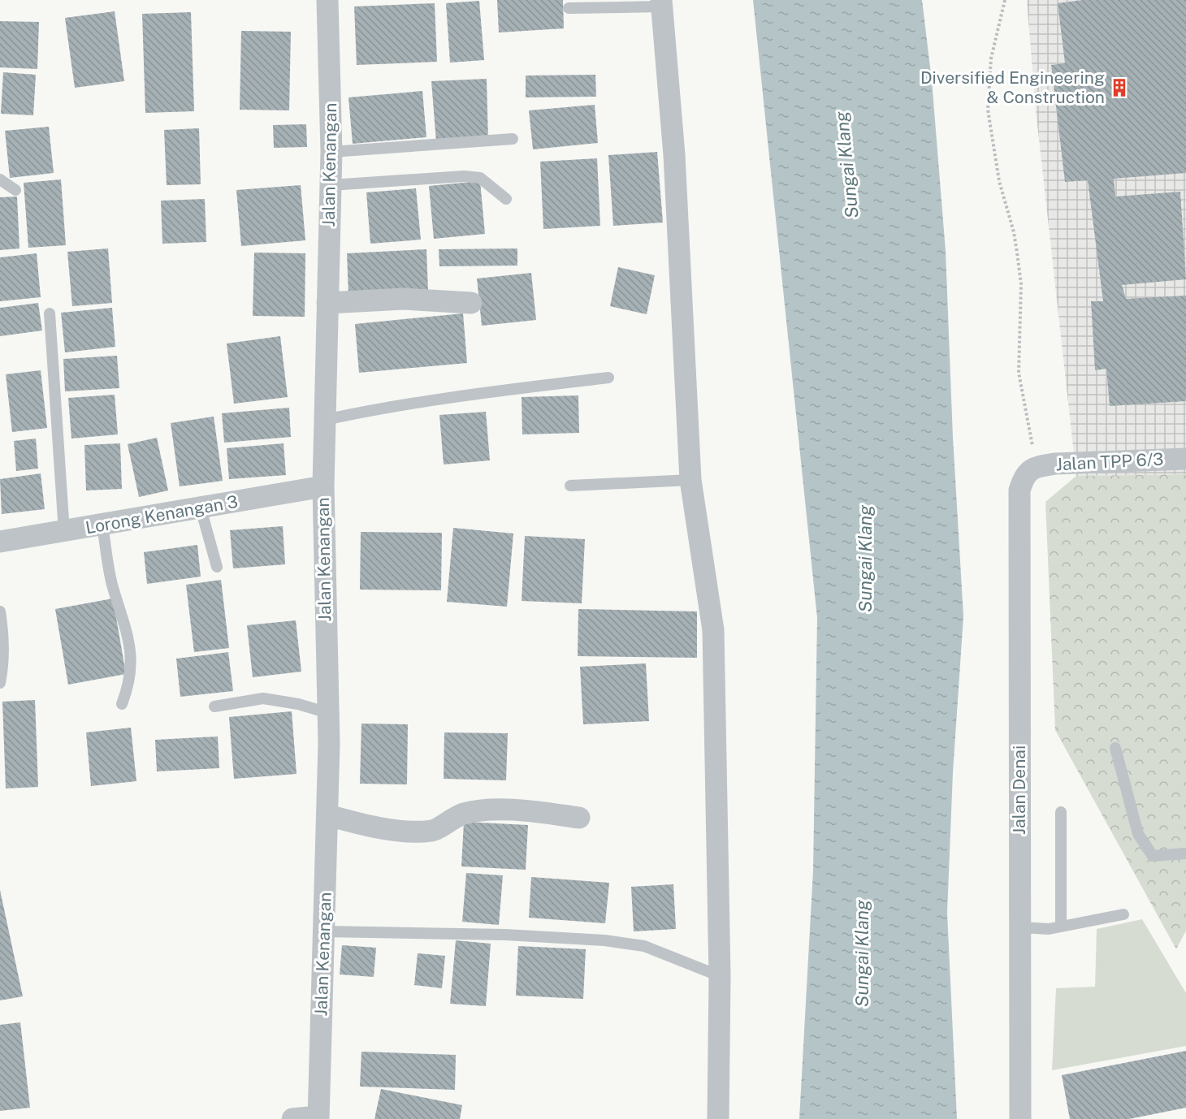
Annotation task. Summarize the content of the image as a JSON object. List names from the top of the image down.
{
  "streets": {
    "street": [
      "Jalan Kenangan",
      "Jalan TPP 6/3",
      "Lorong Kenangan 3",
      "Jalan Denai"
    ]
  },
  "crossings": [
    ["Jalan Kenangan", "Lorong Kenangan 3"],
    ["Jalan TPP 6/3", "Jalan Denai"]
  ],
  "water": ["Sungai Klang"],
  "places": {
    "building": ["Diversified Engineering & Construction"]
  }
}
